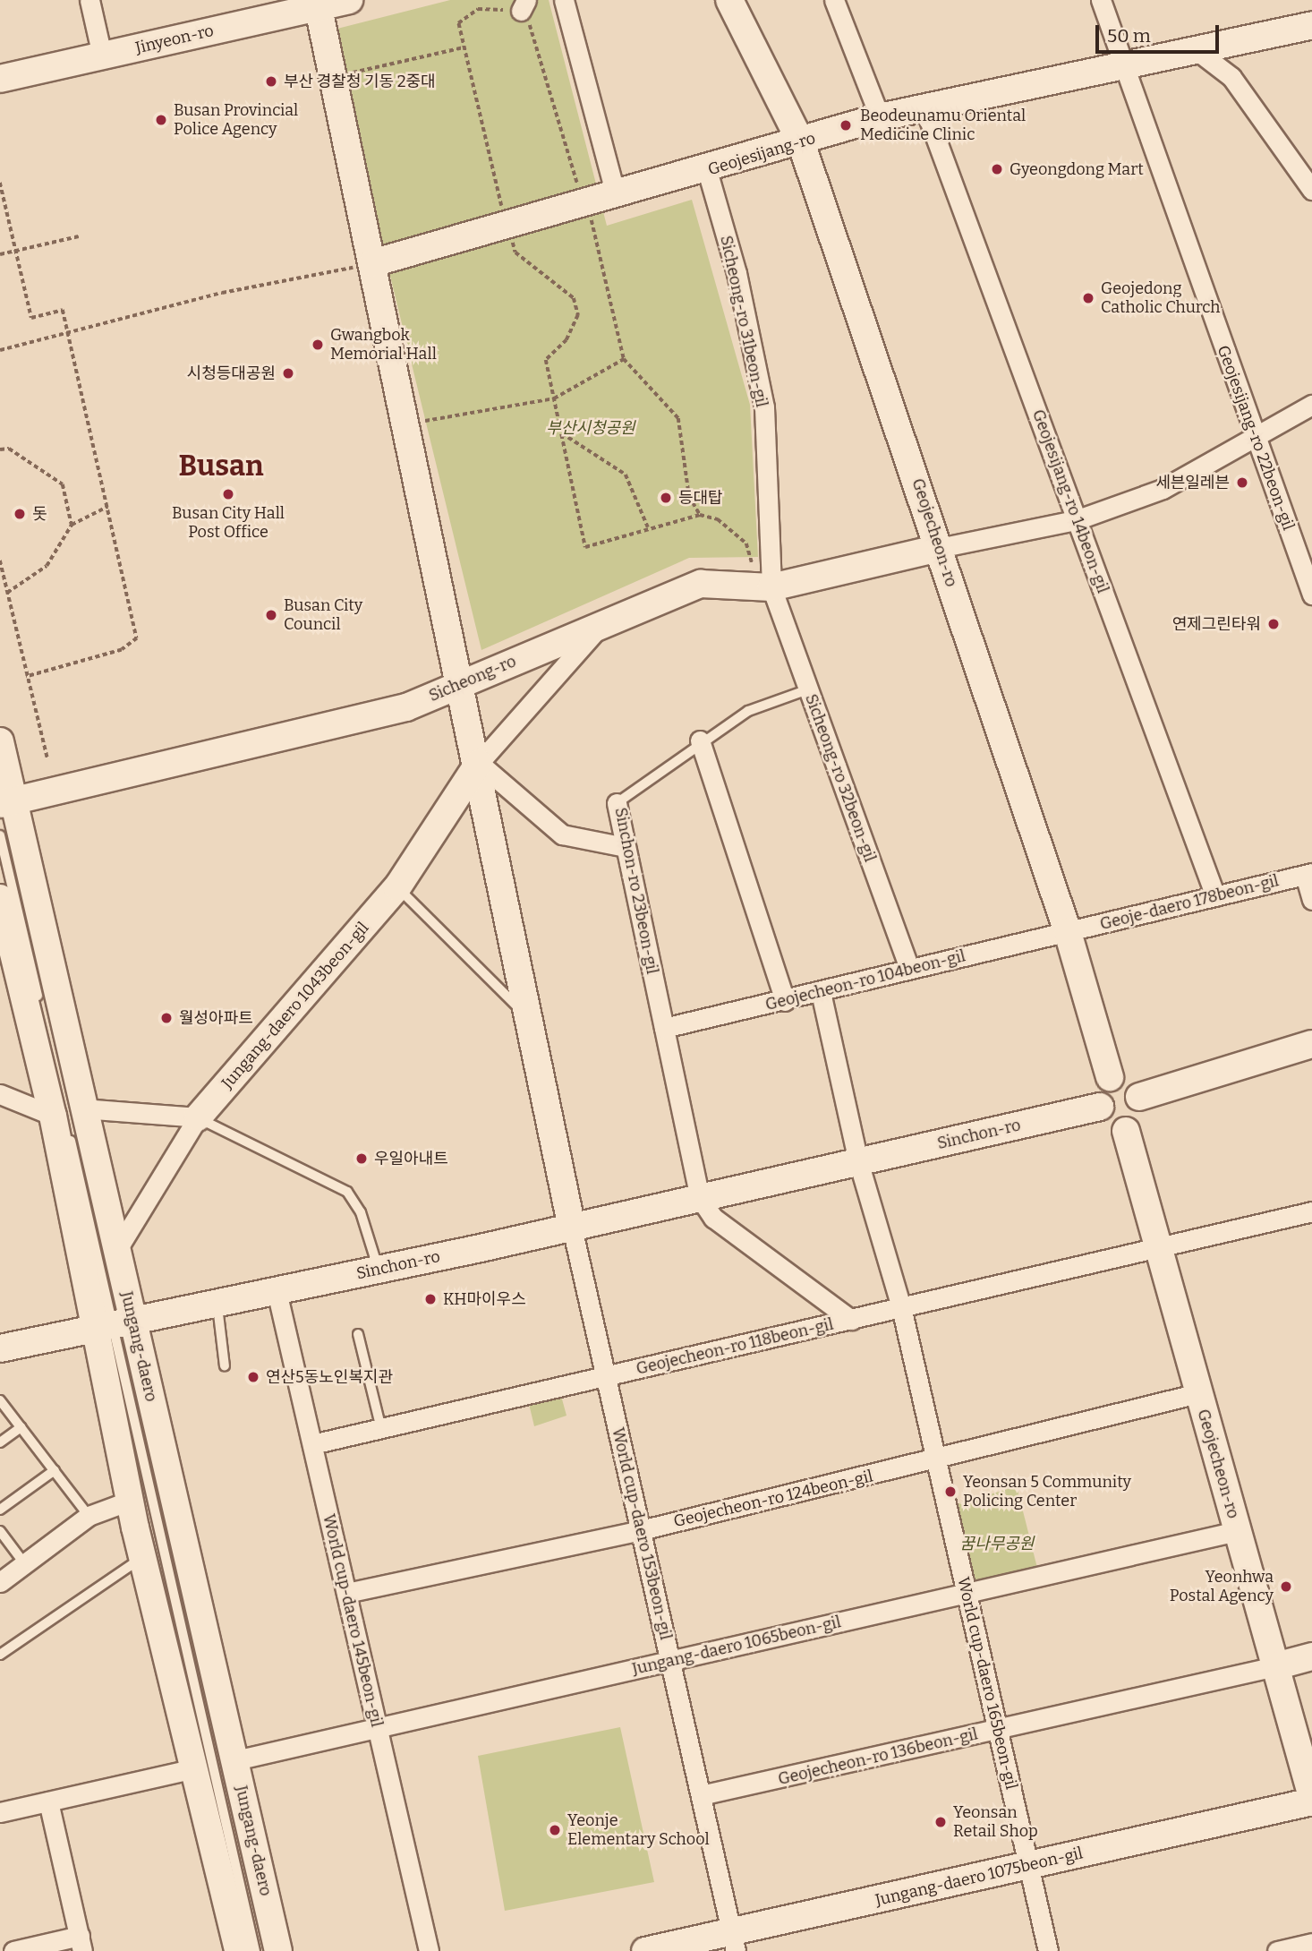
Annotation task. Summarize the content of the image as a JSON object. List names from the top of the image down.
{
  "streets": {
    "main road": [
      "Jinyeon-ro",
      "Geojesijang-ro",
      "Geojecheon-ro",
      "Sicheong-ro",
      "Jungang-daero 1043beon-gil",
      "Sinchon-ro",
      "Jungang-daero",
      "Jungang-daero 1075beon-gil"
    ],
    "street": [
      "Sicheong-ro 31beon-gil",
      "Geojesijang-ro 22beon-gil",
      "Geojesijang-ro 14beon-gil",
      "Sicheong-ro 32beon-gil",
      "Sinchon-ro 23beon-gil",
      "Geoje-daero 178beon-gil",
      "Geojecheon-ro 104beon-gil",
      "Geojecheon-ro 118beon-gil",
      "Geojecheon-ro 124beon-gil",
      "World cup-daero 153beon-gil",
      "World cup-daero 145beon-gil",
      "Jungang-daero 1065beon-gil",
      "World cup-daero 165beon-gil",
      "Geojecheon-ro 136beon-gil"
    ]
  },
  "crossings": [
    ["Geojesijang-ro", "Sicheong-ro 31beon-gil"],
    ["Geojesijang-ro", "Geojesijang-ro 22beon-gil"],
    ["Geojesijang-ro", "Geojesijang-ro 14beon-gil"],
    ["Geojesijang-ro", "Geojecheon-ro"],
    ["Sicheong-ro 31beon-gil", "Sicheong-ro"],
    ["Sicheong-ro 31beon-gil", "Sicheong-ro 32beon-gil"],
    ["Geojesijang-ro 14beon-gil", "Geoje-daero 178beon-gil"],
    ["Geojecheon-ro", "Sicheong-ro"],
    ["Geojecheon-ro", "Geoje-daero 178beon-gil"],
    ["Geojecheon-ro", "Geojecheon-ro 104beon-gil"],
    ["Geojecheon-ro", "Sinchon-ro"],
    ["Geojecheon-ro", "Geojecheon-ro 118beon-gil"],
    ["Geojecheon-ro", "Geojecheon-ro 124beon-gil"],
    ["Geojecheon-ro", "Jungang-daero 1065beon-gil"],
    ["Geojecheon-ro", "Geojecheon-ro 136beon-gil"],
    ["Geojecheon-ro", "Jungang-daero 1075beon-gil"],
    ["Sicheong-ro", "Sicheong-ro 32beon-gil"],
    ["Sicheong-ro", "Jungang-daero 1043beon-gil"],
    ["Sicheong-ro", "Jungang-daero"],
    ["Sicheong-ro 32beon-gil", "Sinchon-ro 23beon-gil"],
    ["Sicheong-ro 32beon-gil", "Geojecheon-ro 104beon-gil"],
    ["Sinchon-ro 23beon-gil", "Geojecheon-ro 104beon-gil"],
    ["Sinchon-ro 23beon-gil", "Sinchon-ro"],
    ["Geoje-daero 178beon-gil", "Geojecheon-ro 104beon-gil"],
    ["Jungang-daero 1043beon-gil", "Jungang-daero"],
    ["Sinchon-ro", "Jungang-daero"],
    ["Sinchon-ro", "World cup-daero 153beon-gil"],
    ["Sinchon-ro", "World cup-daero 145beon-gil"],
    ["Sinchon-ro", "World cup-daero 165beon-gil"],
    ["Jungang-daero", "Jungang-daero 1065beon-gil"],
    ["Geojecheon-ro 118beon-gil", "World cup-daero 153beon-gil"],
    ["Geojecheon-ro 118beon-gil", "World cup-daero 145beon-gil"],
    ["Geojecheon-ro 118beon-gil", "World cup-daero 165beon-gil"],
    ["Geojecheon-ro 124beon-gil", "World cup-daero 153beon-gil"],
    ["Geojecheon-ro 124beon-gil", "World cup-daero 145beon-gil"],
    ["Geojecheon-ro 124beon-gil", "World cup-daero 165beon-gil"],
    ["World cup-daero 153beon-gil", "Jungang-daero 1065beon-gil"],
    ["World cup-daero 153beon-gil", "Geojecheon-ro 136beon-gil"],
    ["World cup-daero 153beon-gil", "Jungang-daero 1075beon-gil"],
    ["World cup-daero 145beon-gil", "Jungang-daero 1065beon-gil"],
    ["Jungang-daero 1065beon-gil", "World cup-daero 165beon-gil"],
    ["World cup-daero 165beon-gil", "Geojecheon-ro 136beon-gil"],
    ["World cup-daero 165beon-gil", "Jungang-daero 1075beon-gil"]
  ],
  "districts": ["Busan"],
  "parks": ["부산시청공원", "꿈나무공원"],
  "places": [
    "부산 경찰청 기동 2중대",
    "Busan Provincial Police Agency",
    "Beodeunamu Oriental Medicine Clinic",
    "Gyeongdong Mart",
    "Geojedong Catholic Church",
    "Gwangbok Memorial Hall",
    "시청등대공원",
    "세븐일레븐",
    "Busan City Hall Post Office",
    "등대탑",
    "돗",
    "Busan City Council",
    "연제그린타워",
    "월성아파트",
    "우일아내트",
    "KH마이우스",
    "연산5동노인복지관",
    "Yeonsan 5 Community Policing Center",
    "Yeonhwa Postal Agency",
    "Yeonsan Retail Shop",
    "Yeonje Elementary School"
  ],
  "scale_bar": "50 m"
}
